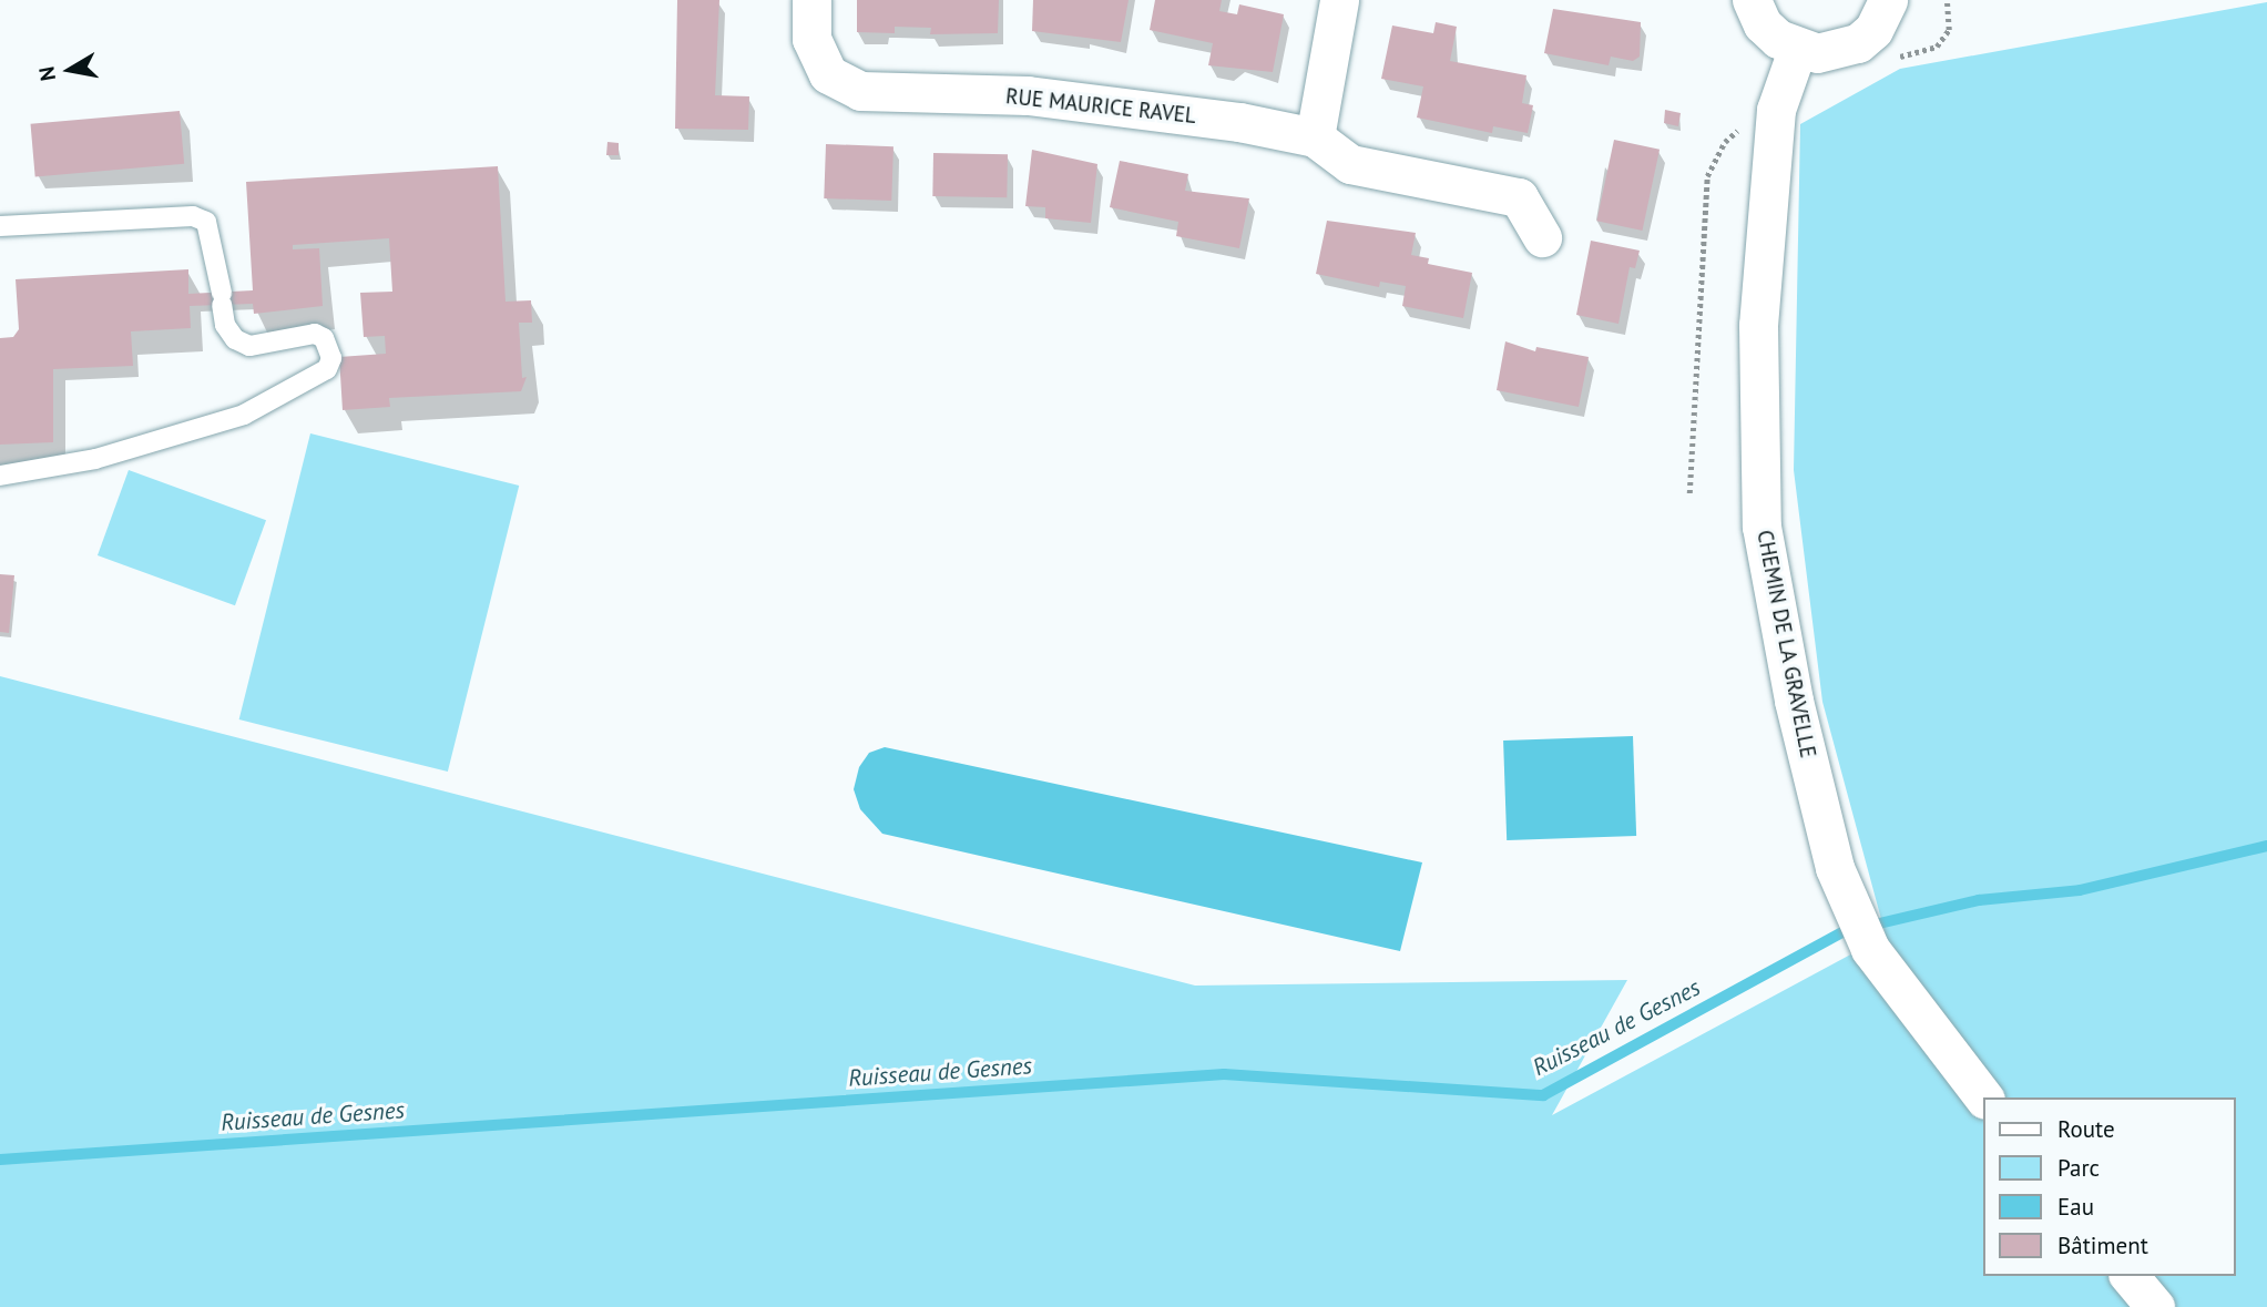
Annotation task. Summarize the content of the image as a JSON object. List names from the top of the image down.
{
  "streets": {
    "street": ["RUE MAURICE RAVEL", "CHEMIN DE LA GRAVELLE"]
  },
  "water": ["Ruisseau de Gesnes"],
  "legend": [
    "Route",
    "Parc",
    "Eau",
    "Bâtiment"
  ],
  "north": "left"
}
